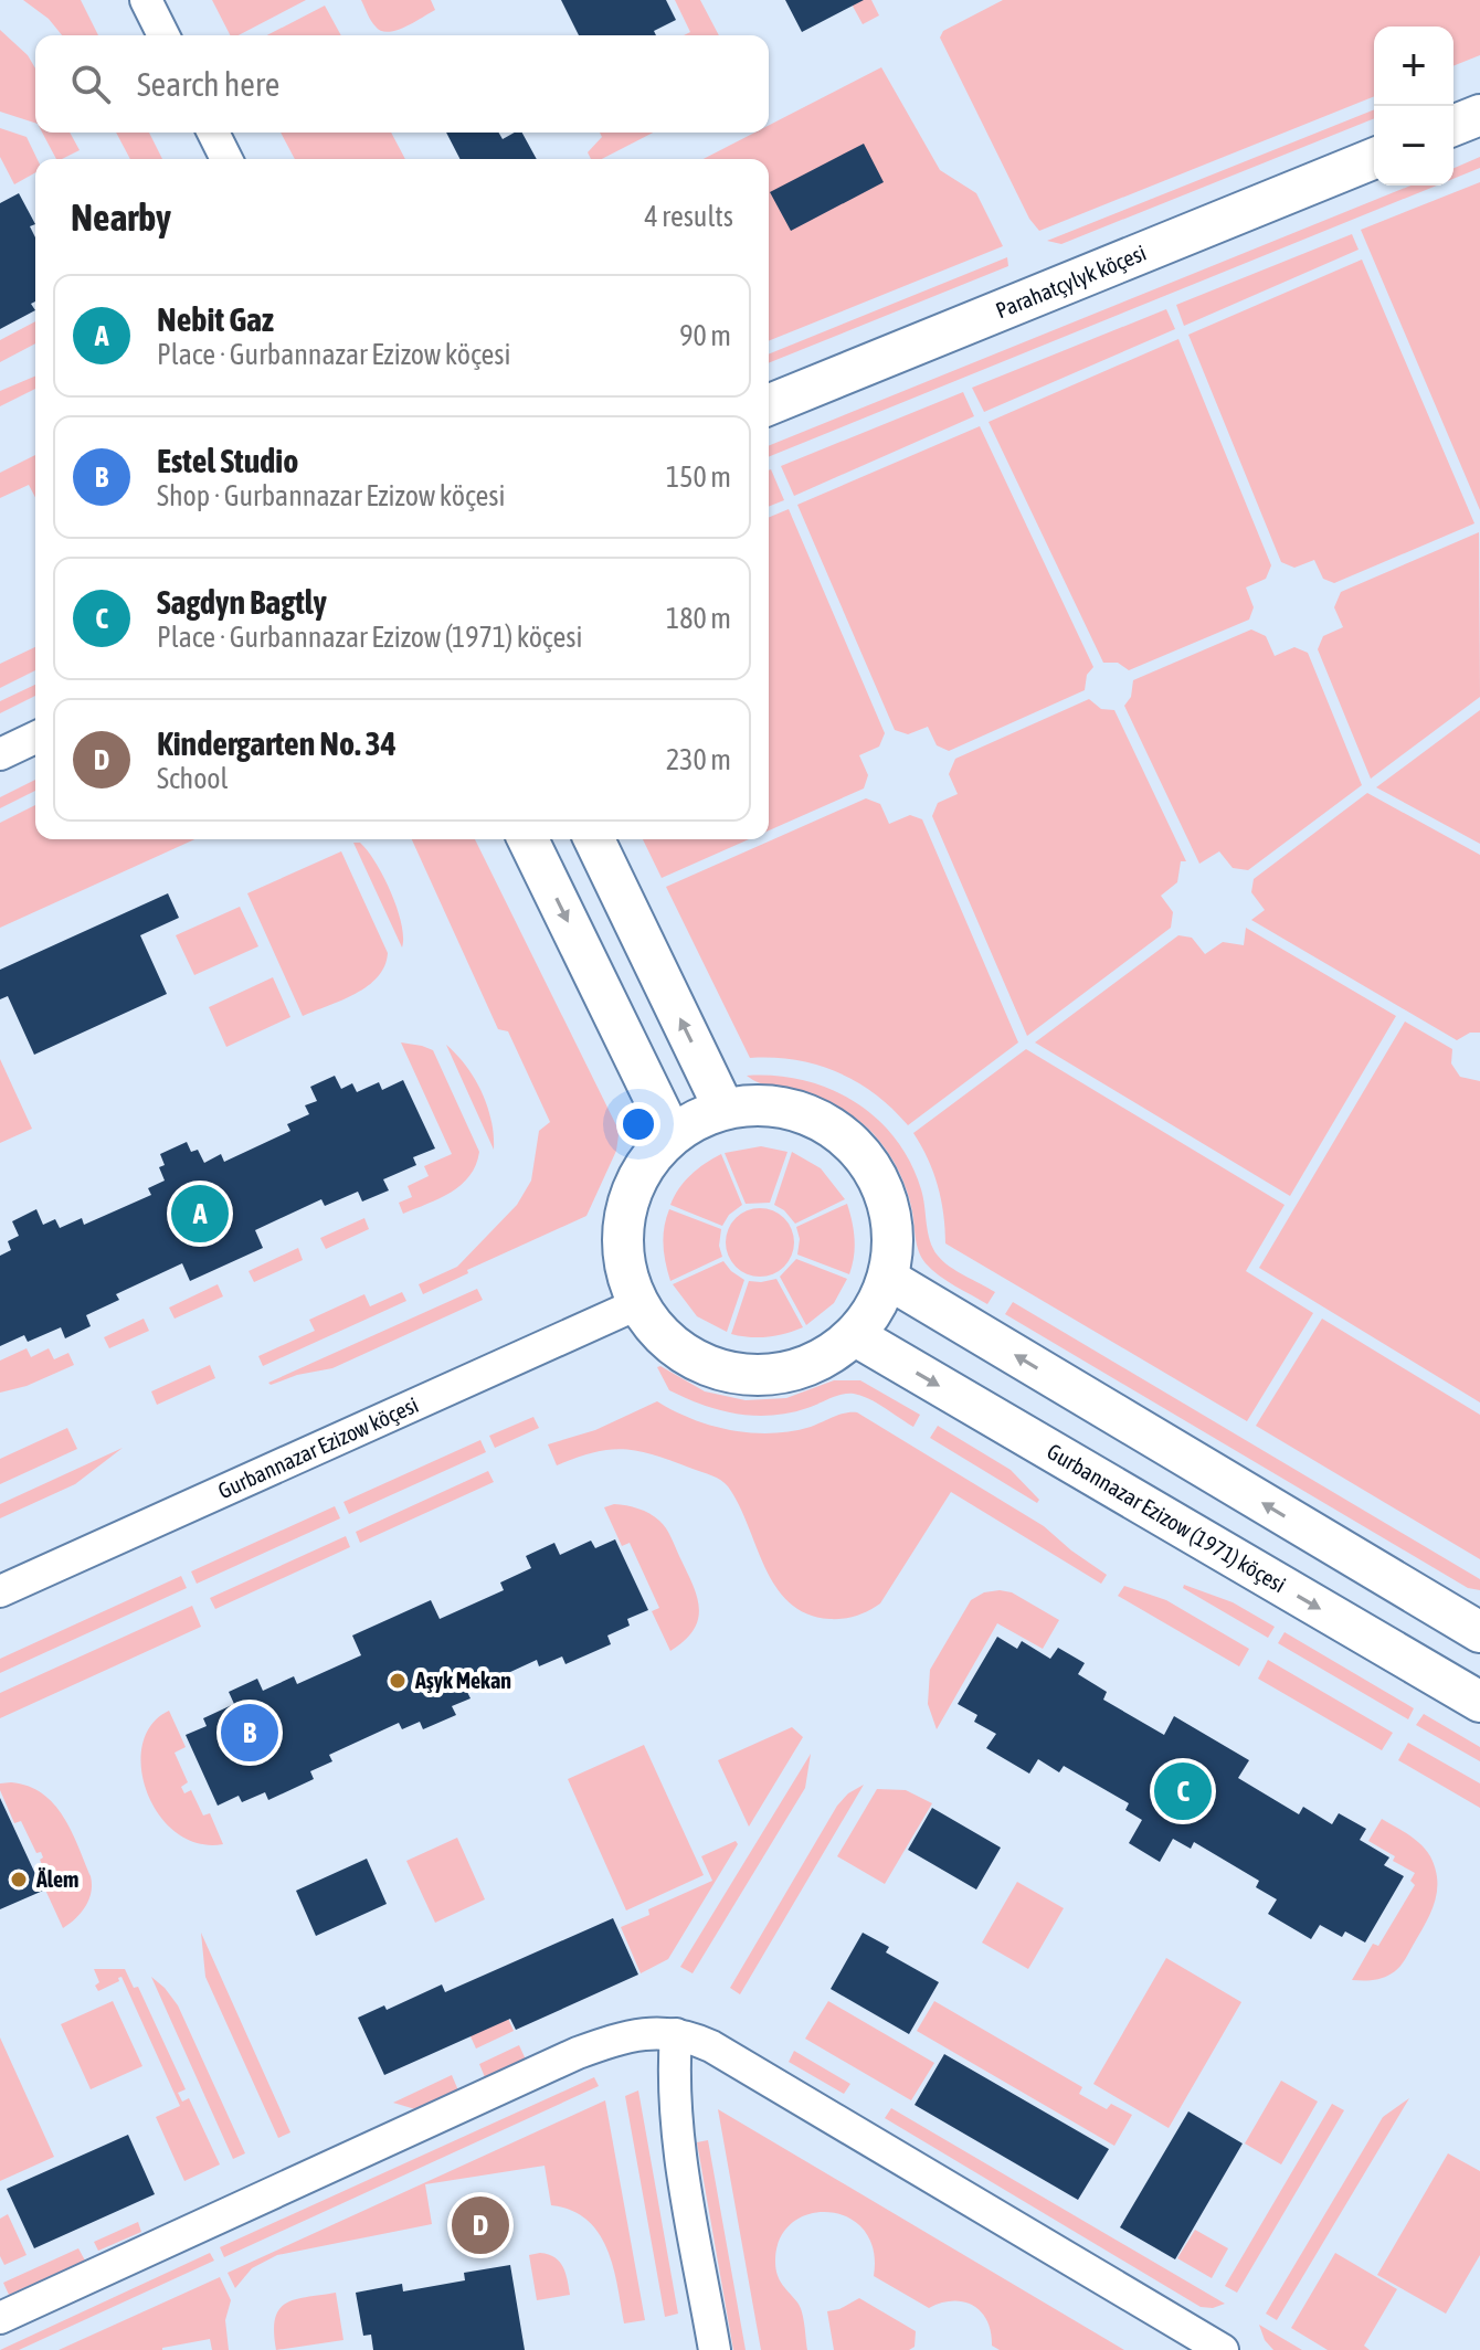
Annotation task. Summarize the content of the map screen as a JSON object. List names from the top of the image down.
{
  "streets": {
    "street": ["Parahatçylyk köçesi", "Gurbannazar Ezizow köçesi", "Gurbannazar Ezizow (1971) köçesi"]
  },
  "crossings": [
    ["Gurbannazar Ezizow köçesi", "Gurbannazar Ezizow (1971) köçesi"]
  ],
  "places": ["Aşyk Mekan", "Älem"],
  "page": {
    "map_buttons": ["+", "−"],
    "search": "Search here",
    "heading": ["Nearby", "4 results"],
    "list": [
      {
        "mark": "A",
        "name": "Nebit Gaz",
        "note": "Place · Gurbannazar Ezizow köçesi",
        "value": "90 m"
      },
      {
        "mark": "B",
        "name": "Estel Studio",
        "note": "Shop · Gurbannazar Ezizow köçesi",
        "value": "150 m"
      },
      {
        "mark": "C",
        "name": "Sagdyn Bagtly",
        "note": "Place · Gurbannazar Ezizow (1971) köçesi",
        "value": "180 m"
      },
      {
        "mark": "D",
        "name": "Kindergarten No. 34",
        "note": "School",
        "value": "230 m"
      }
    ],
    "pins": [
      "A",
      "B",
      "C",
      "D"
    ]
  }
}
